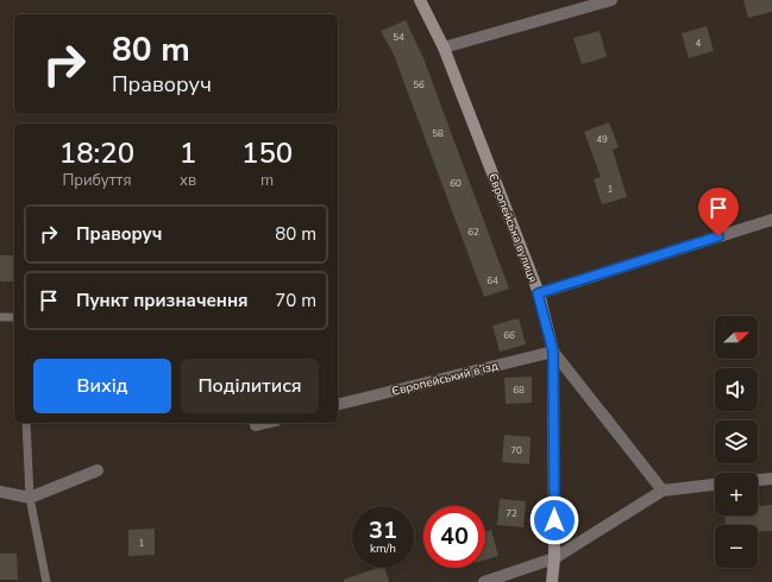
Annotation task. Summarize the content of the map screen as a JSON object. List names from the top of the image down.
{
  "streets": {
    "street": ["Європейська вулиця", "Європейський в’їзд"]
  },
  "crossings": [
    ["Європейська вулиця", "Європейський в’їзд"]
  ],
  "house_numbers": [
    "54",
    "4",
    "56",
    "58",
    "49",
    "60",
    "1",
    "62",
    "64",
    "66",
    "68",
    "70",
    "72",
    "1"
  ],
  "north": "right",
  "page": {
    "turn": ["80 m", "Праворуч"],
    "eta": [
      "18:20",
      "Прибуття",
      "1",
      "хв",
      "150",
      "m"
    ],
    "list": [
      {
        "name": "Праворуч",
        "value": "80 m"
      },
      {
        "name": "Пункт призначення",
        "value": "70 m"
      }
    ],
    "map_buttons": ["+", "−"],
    "buttons": ["Вихід", "Поділитися"],
    "speed": "31 km/h",
    "limit": "40"
  }
}
